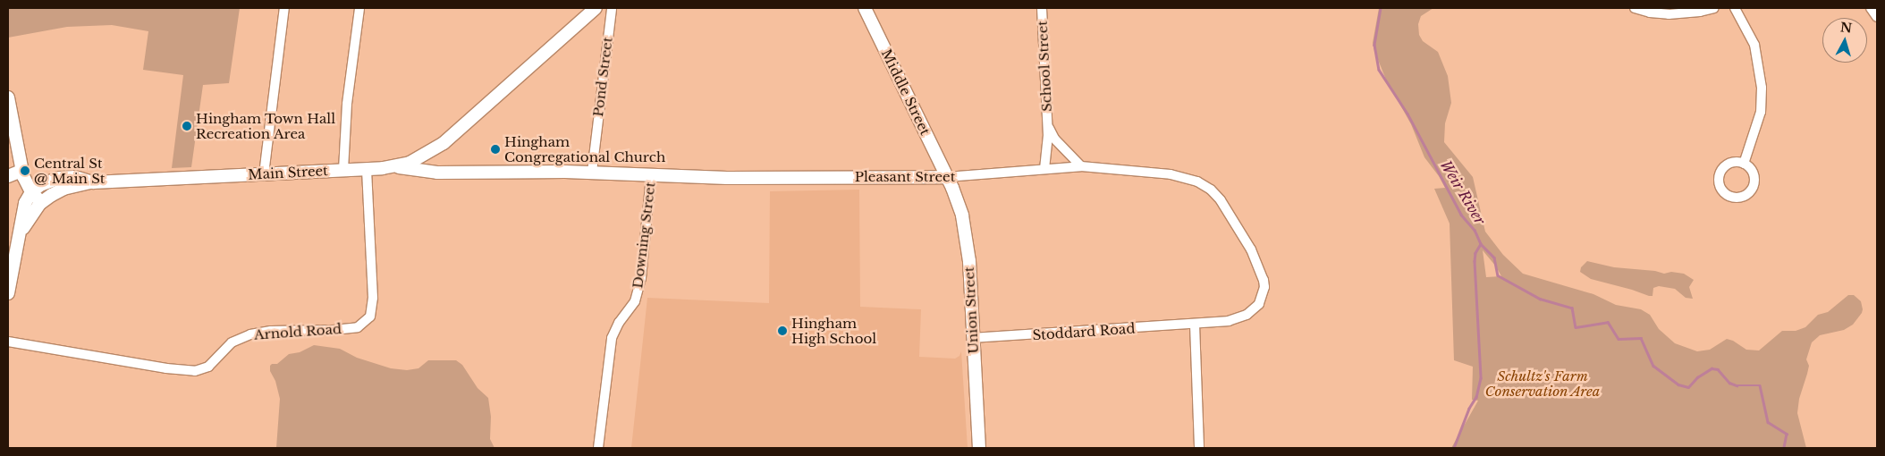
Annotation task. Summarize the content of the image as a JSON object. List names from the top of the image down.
{
  "streets": {
    "street": [
      "School Street",
      "Pond Street",
      "Middle Street",
      "Main Street",
      "Pleasant Street",
      "Downing Street",
      "Union Street",
      "Arnold Road",
      "Stoddard Road"
    ]
  },
  "crossings": [
    ["School Street", "Pleasant Street"],
    ["Pond Street", "Pleasant Street"],
    ["Middle Street", "Pleasant Street"],
    ["Middle Street", "Union Street"],
    ["Main Street", "Pleasant Street"],
    ["Main Street", "Arnold Road"],
    ["Pleasant Street", "Downing Street"],
    ["Pleasant Street", "Union Street"],
    ["Pleasant Street", "Stoddard Road"],
    ["Union Street", "Stoddard Road"]
  ],
  "water": ["Weir River"],
  "parks": ["Schultz's Farm Conservation Area"],
  "places": [
    "Hingham Town Hall Recreation Area",
    "Hingham Congregational Church",
    "Central St @ Main St",
    "Hingham High School"
  ],
  "north": "top"
}
